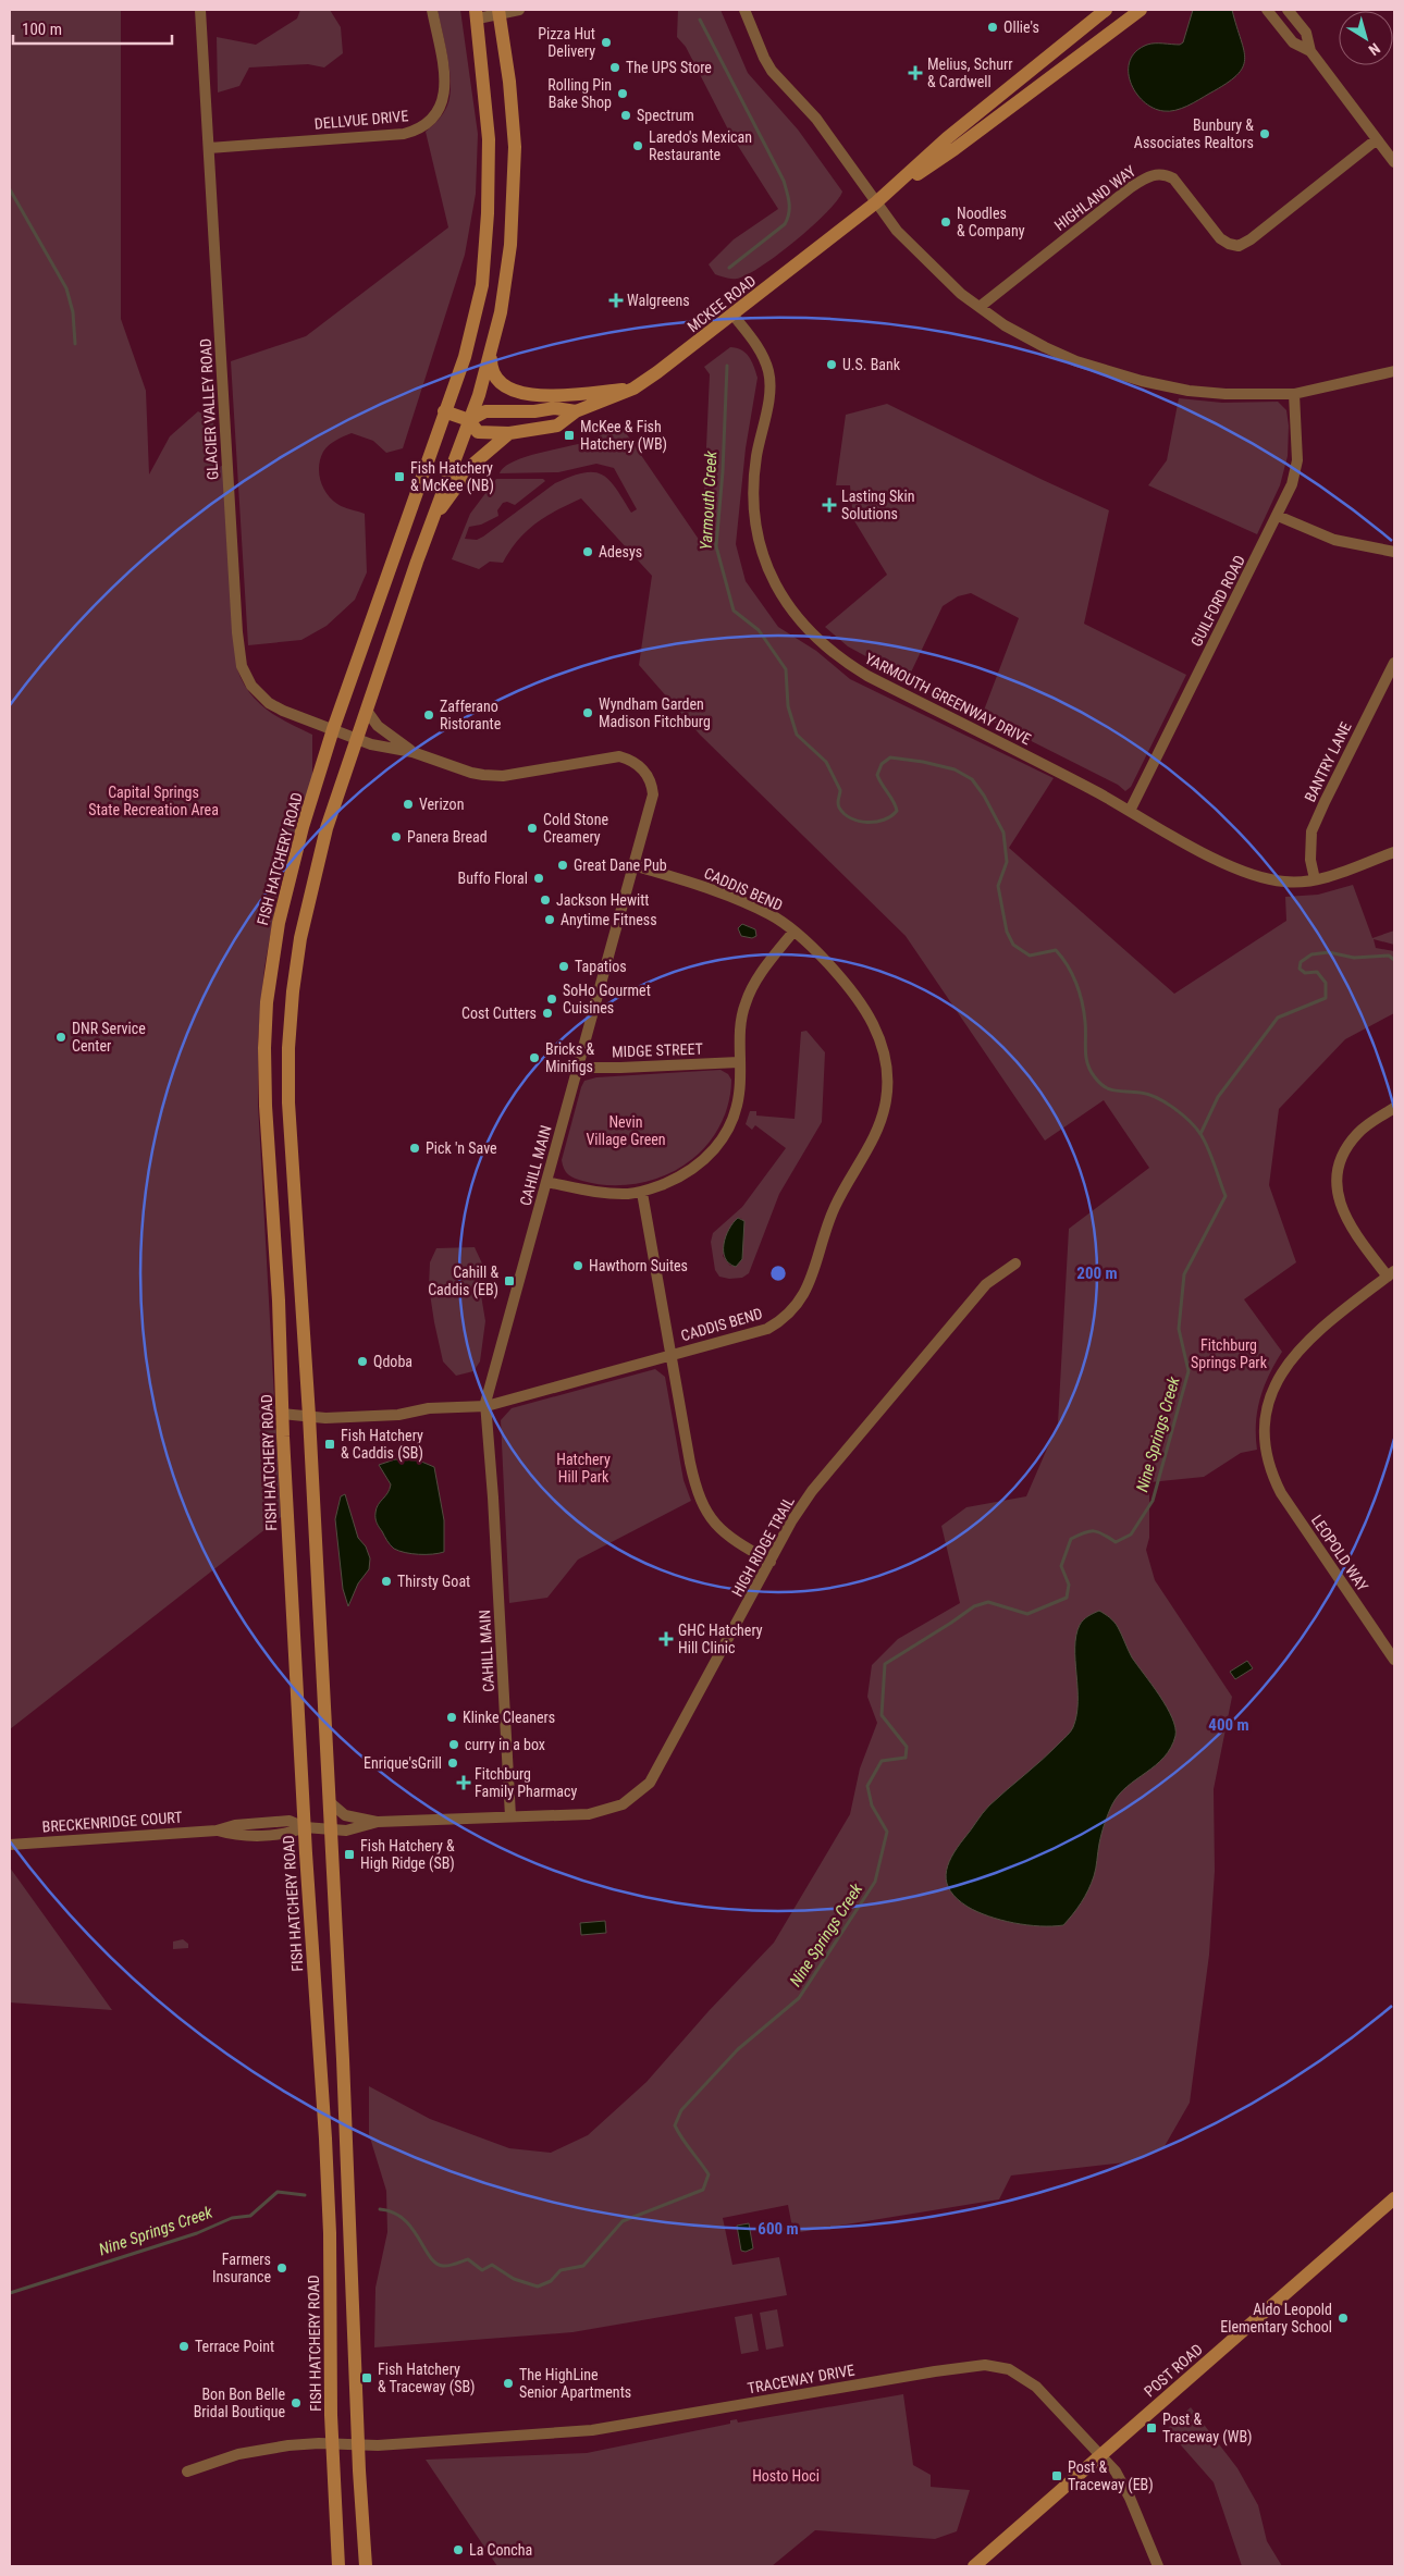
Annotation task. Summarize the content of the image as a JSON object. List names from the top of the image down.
{
  "streets": {
    "main road": ["MCKEE ROAD", "FISH HATCHERY ROAD", "POST ROAD"],
    "street": [
      "DELLVUE DRIVE",
      "HIGHLAND WAY",
      "GLACIER VALLEY ROAD",
      "GUILFORD ROAD",
      "YARMOUTH GREENWAY DRIVE",
      "BANTRY LANE",
      "CADDIS BEND",
      "MIDGE STREET",
      "CAHILL MAIN",
      "HIGH RIDGE TRAIL",
      "LEOPOLD WAY",
      "BRECKENRIDGE COURT",
      "TRACEWAY DRIVE"
    ]
  },
  "crossings": [
    ["DELLVUE DRIVE", "GLACIER VALLEY ROAD"],
    ["MCKEE ROAD", "YARMOUTH GREENWAY DRIVE"],
    ["MCKEE ROAD", "FISH HATCHERY ROAD"],
    ["GLACIER VALLEY ROAD", "FISH HATCHERY ROAD"],
    ["GLACIER VALLEY ROAD", "CAHILL MAIN"],
    ["GUILFORD ROAD", "YARMOUTH GREENWAY DRIVE"],
    ["YARMOUTH GREENWAY DRIVE", "BANTRY LANE"],
    ["FISH HATCHERY ROAD", "CADDIS BEND"],
    ["FISH HATCHERY ROAD", "CAHILL MAIN"],
    ["FISH HATCHERY ROAD", "HIGH RIDGE TRAIL"],
    ["FISH HATCHERY ROAD", "BRECKENRIDGE COURT"],
    ["FISH HATCHERY ROAD", "TRACEWAY DRIVE"],
    ["CADDIS BEND", "CAHILL MAIN"],
    ["MIDGE STREET", "CAHILL MAIN"],
    ["CAHILL MAIN", "HIGH RIDGE TRAIL"],
    ["HIGH RIDGE TRAIL", "BRECKENRIDGE COURT"],
    ["POST ROAD", "TRACEWAY DRIVE"]
  ],
  "water": ["Yarmouth Creek", "Nine Springs Creek"],
  "parks": [
    "Capital Springs State Recreation Area",
    "Nevin Village Green",
    "Fitchburg Springs Park",
    "Hatchery Hill Park",
    "Hosto Hoci"
  ],
  "places": {
    "other": [
      "Ollie's",
      "Pizza Hut Delivery",
      "The UPS Store",
      "Rolling Pin Bake Shop",
      "Spectrum",
      "Bunbury & Associates Realtors",
      "Laredo's Mexican Restaurante",
      "Noodles & Company",
      "U.S. Bank",
      "Adesys",
      "Wyndham Garden Madison Fitchburg",
      "Zafferano Ristorante",
      "Verizon",
      "Cold Stone Creamery",
      "Panera Bread",
      "Great Dane Pub",
      "Buffo Floral",
      "Jackson Hewitt",
      "Anytime Fitness",
      "Tapatios",
      "SoHo Gourmet Cuisines",
      "Cost Cutters",
      "DNR Service Center",
      "Bricks & Minifigs",
      "Pick 'n Save",
      "Hawthorn Suites",
      "Qdoba",
      "Thirsty Goat",
      "Klinke Cleaners",
      "curry in a box",
      "Enrique'sGrill",
      "Farmers Insurance",
      "Aldo Leopold Elementary School",
      "Terrace Point",
      "The HighLine Senior Apartments",
      "Bon Bon Belle Bridal Boutique",
      "La Concha"
    ],
    "health": [
      "Melius, Schurr & Cardwell",
      "Walgreens",
      "Lasting Skin Solutions",
      "GHC Hatchery Hill Clinic",
      "Fitchburg Family Pharmacy"
    ],
    "transit": [
      "McKee & Fish Hatchery (WB)",
      "Fish Hatchery & McKee (NB)",
      "Cahill & Caddis (EB)",
      "Fish Hatchery & Caddis (SB)",
      "Fish Hatchery & High Ridge (SB)",
      "Fish Hatchery & Traceway (SB)",
      "Post & Traceway (WB)",
      "Post & Traceway (EB)"
    ]
  },
  "scale_bar": "100 m",
  "north": "bottom right",
  "rings": ["200 m", "400 m", "600 m"]
}
